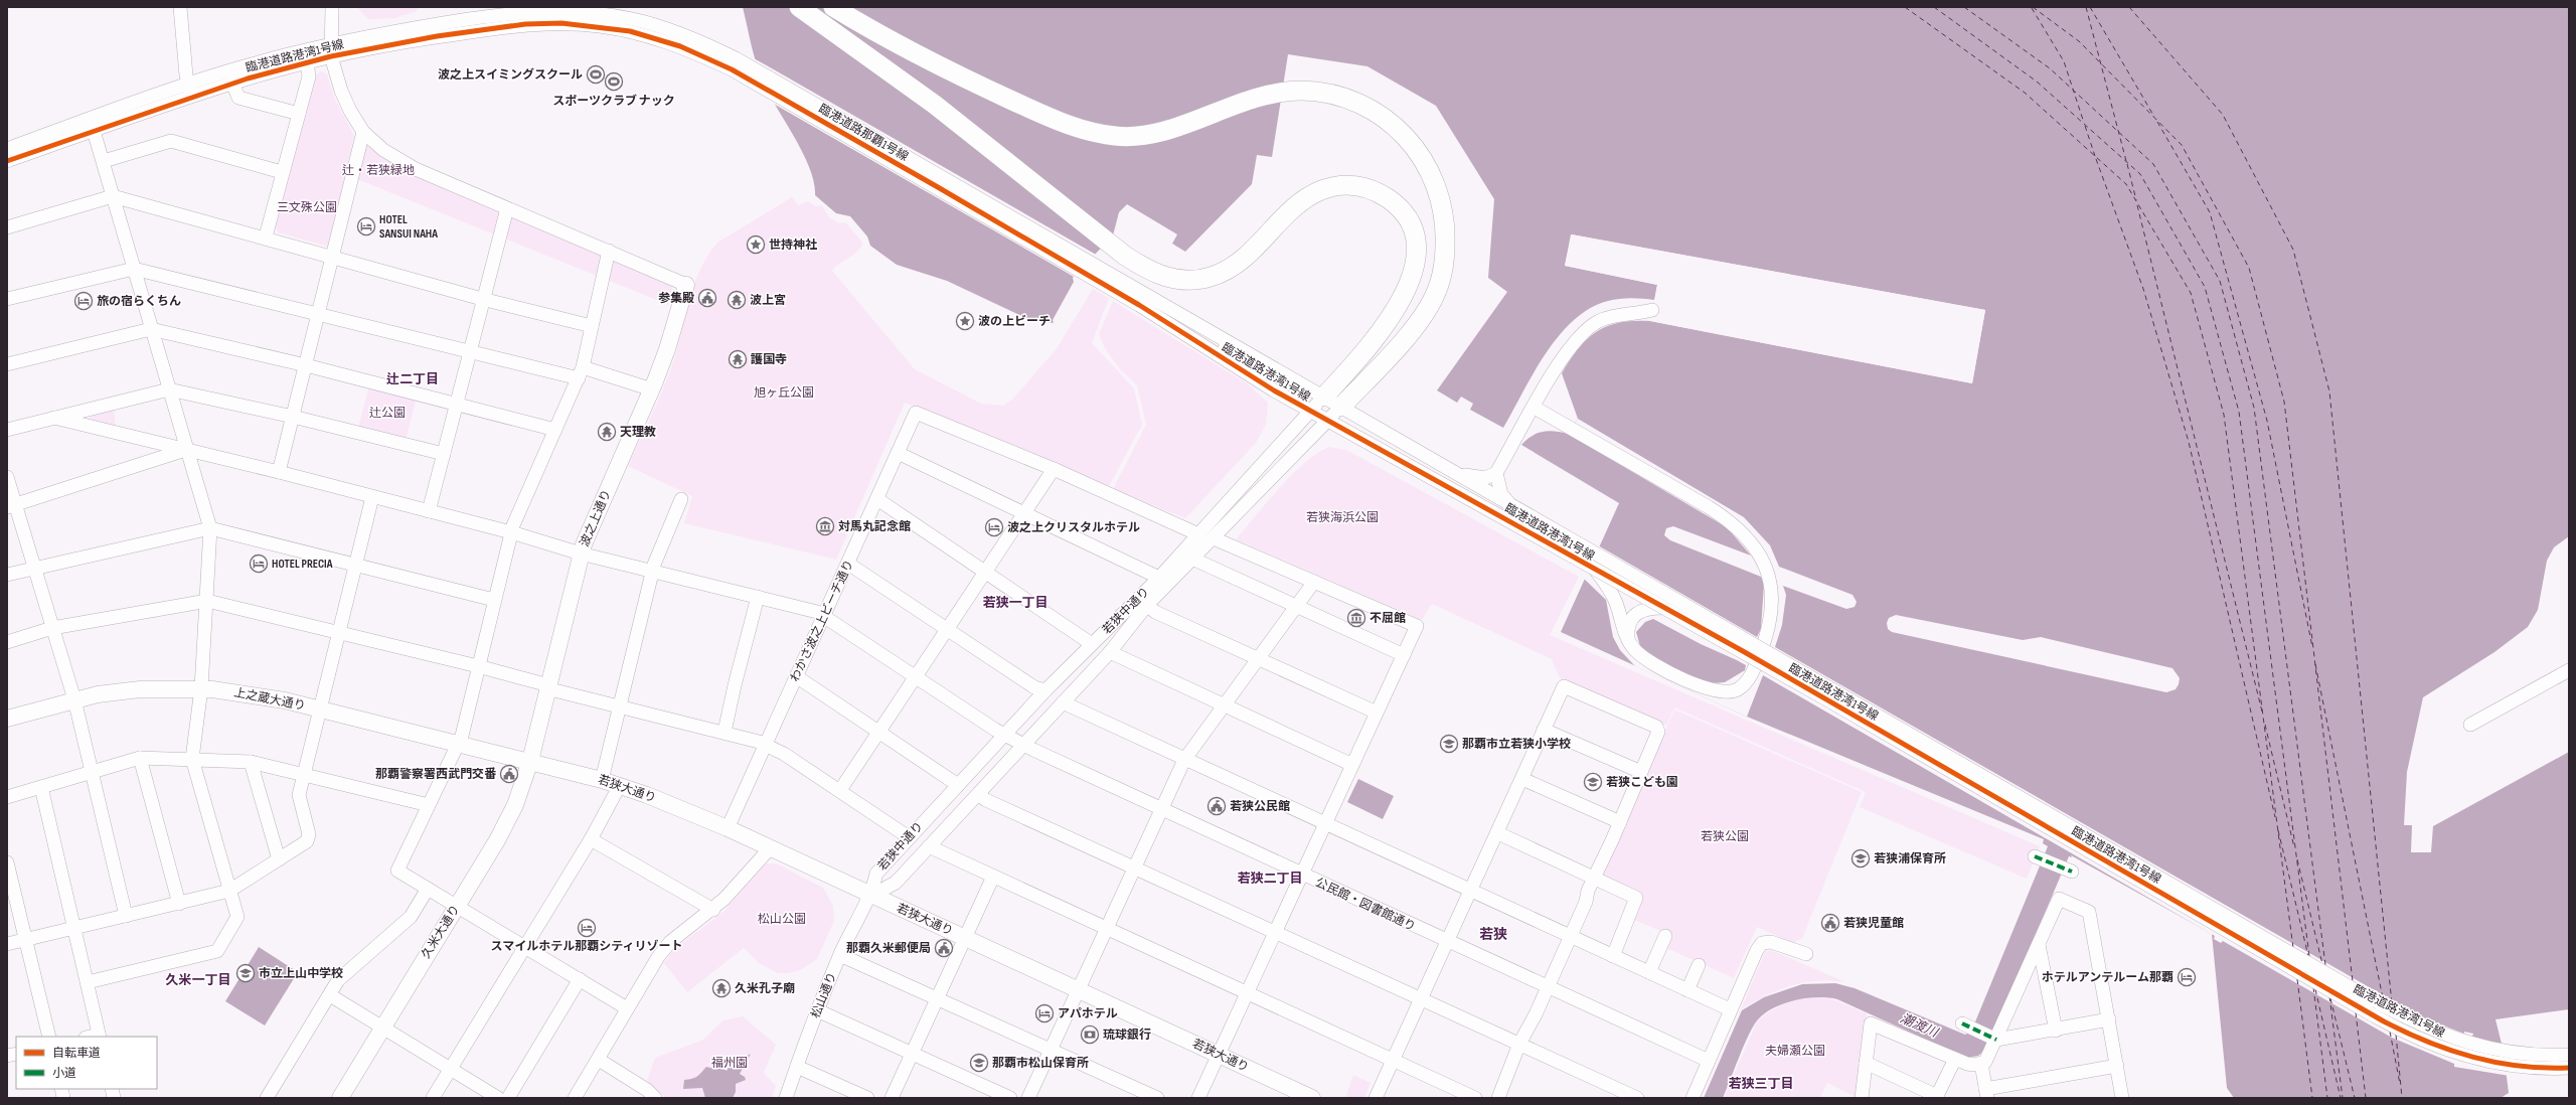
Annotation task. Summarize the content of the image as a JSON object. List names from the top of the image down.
{
  "streets": {
    "main road": [
      "波之上通り",
      "上之蔵大通り",
      "若狭大通り",
      "久米大通り"
    ],
    "street": [
      "臨港道路港湾1号線",
      "臨港道路那覇1号線",
      "若狭中通り",
      "わかさ波之上ビーチ通り",
      "公民館・図書館通り",
      "松山通り"
    ]
  },
  "crossings": [
    ["臨港道路港湾1号線", "臨港道路那覇1号線"],
    ["臨港道路港湾1号線", "若狭中通り"],
    ["波之上通り", "上之蔵大通り"],
    ["波之上通り", "若狭大通り"],
    ["波之上通り", "公民館・図書館通り"],
    ["波之上通り", "久米大通り"],
    ["若狭中通り", "若狭大通り"],
    ["若狭中通り", "公民館・図書館通り"],
    ["若狭中通り", "松山通り"],
    ["わかさ波之上ビーチ通り", "若狭大通り"],
    ["わかさ波之上ビーチ通り", "公民館・図書館通り"],
    ["上之蔵大通り", "若狭大通り"],
    ["上之蔵大通り", "久米大通り"],
    ["若狭大通り", "久米大通り"],
    ["若狭大通り", "松山通り"]
  ],
  "districts": [
    "辻二丁目",
    "若狭一丁目",
    "若狭二丁目",
    "若狭",
    "久米一丁目",
    "若狭三丁目"
  ],
  "water": ["潮渡川"],
  "parks": [
    "辻・若狭緑地",
    "三文殊公園",
    "旭ヶ丘公園",
    "辻公園",
    "若狭海浜公園",
    "若狭公園",
    "松山公園",
    "夫婦瀬公園",
    "福州園"
  ],
  "places": {
    "sports": ["波之上スイミングスクール", "スポーツクラブ ナック"],
    "hotel": [
      "HOTEL SANSUI NAHA",
      "旅の宿らくちん",
      "波之上クリスタルホテル",
      "HOTEL PRECIA",
      "スマイルホテル那覇シティリゾート",
      "ホテルアンテルーム那覇",
      "アパホテル"
    ],
    "place": ["世持神社", "波の上ビーチ"],
    "public building": [
      "参集殿",
      "那覇警察署西武門交番",
      "若狭公民館",
      "若狭児童館",
      "那覇久米郵便局"
    ],
    "temple": [
      "波上宮",
      "護国寺",
      "天理教",
      "久米孔子廟"
    ],
    "museum": ["対馬丸記念館", "不屈館"],
    "school or university": [
      "那覇市立若狭小学校",
      "若狭こども園",
      "若狭浦保育所",
      "市立上山中学校",
      "那覇市松山保育所"
    ],
    "bank": ["琉球銀行"]
  },
  "legend": ["自転車道", "小道"]
}
